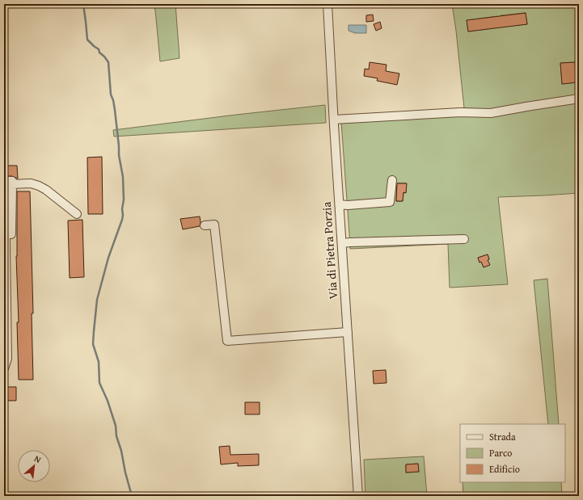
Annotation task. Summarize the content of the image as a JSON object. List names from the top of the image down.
{
  "streets": {
    "street": ["Via di Pietra Porzia"]
  },
  "legend": ["Strada", "Parco", "Edificio"],
  "north": "top right"
}
